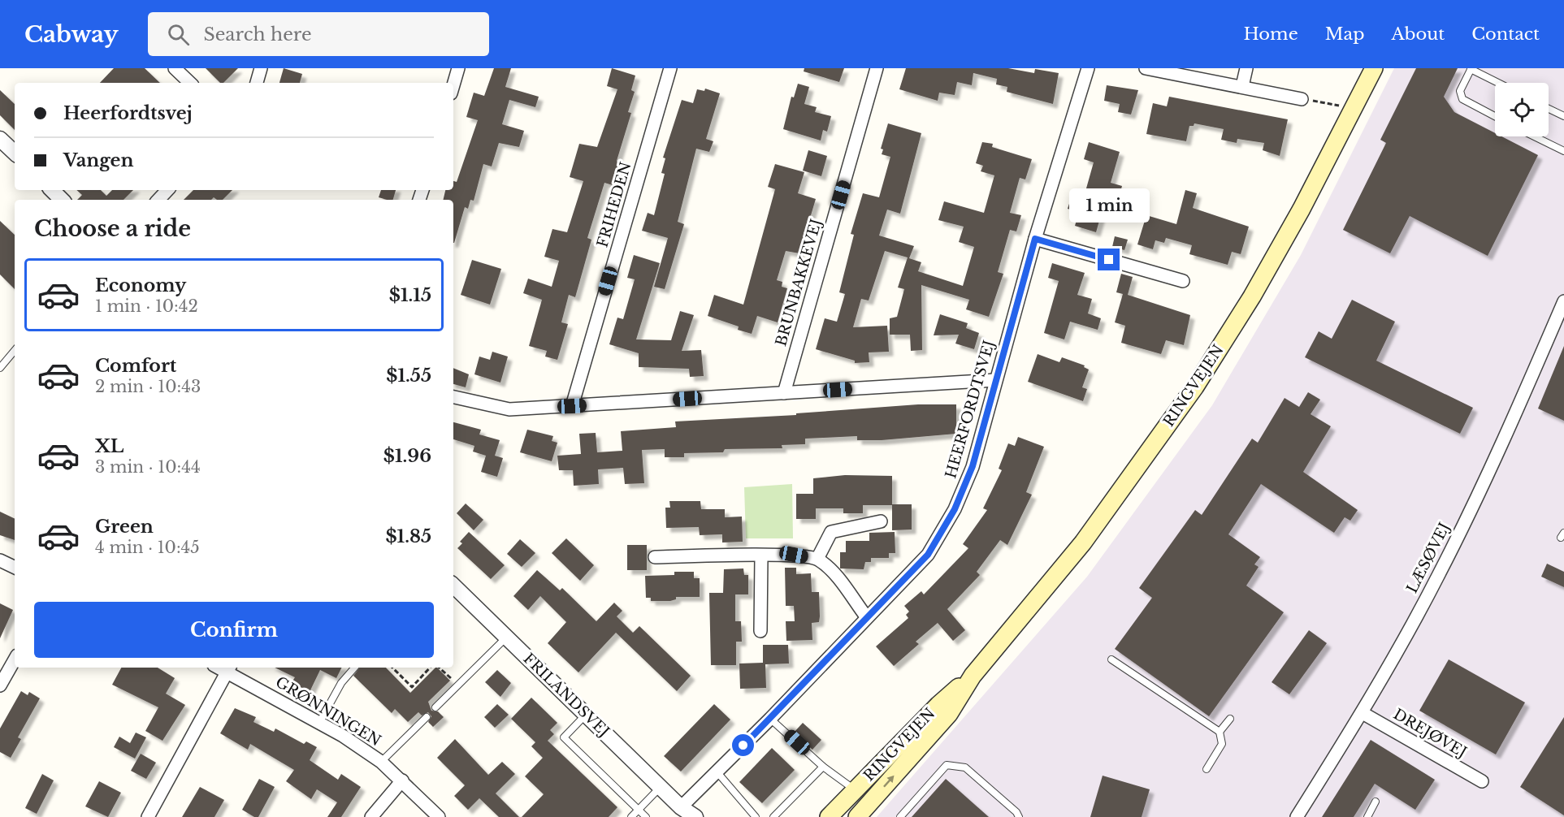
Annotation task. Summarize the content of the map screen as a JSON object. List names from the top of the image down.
{
  "streets": {
    "main road": ["RINGVEJEN"],
    "street": [
      "FRIHEDEN",
      "BRUNBAKKEVEJ",
      "HEERFORDTSVEJ",
      "LÆSØVEJ",
      "FRILANDSVEJ",
      "GRØNNINGEN",
      "DREJØVEJ"
    ]
  },
  "crossings": [
    ["HEERFORDTSVEJ", "FRILANDSVEJ"],
    ["LÆSØVEJ", "DREJØVEJ"]
  ],
  "page": {
    "header": "Cabway",
    "search": "Search here",
    "nav": [
      "Home",
      "Map",
      "About",
      "Contact"
    ],
    "banner": ["Heerfordtsvej", "Vangen"],
    "bubble": "1 min",
    "heading": "Choose a ride",
    "list": [
      {
        "name": "Economy",
        "note": "1 min · 10:42",
        "value": "$1.15"
      },
      {
        "name": "Comfort",
        "note": "2 min · 10:43",
        "value": "$1.55"
      },
      {
        "name": "XL",
        "note": "3 min · 10:44",
        "value": "$1.96"
      },
      {
        "name": "Green",
        "note": "4 min · 10:45",
        "value": "$1.85"
      }
    ],
    "buttons": "Confirm"
  }
}
